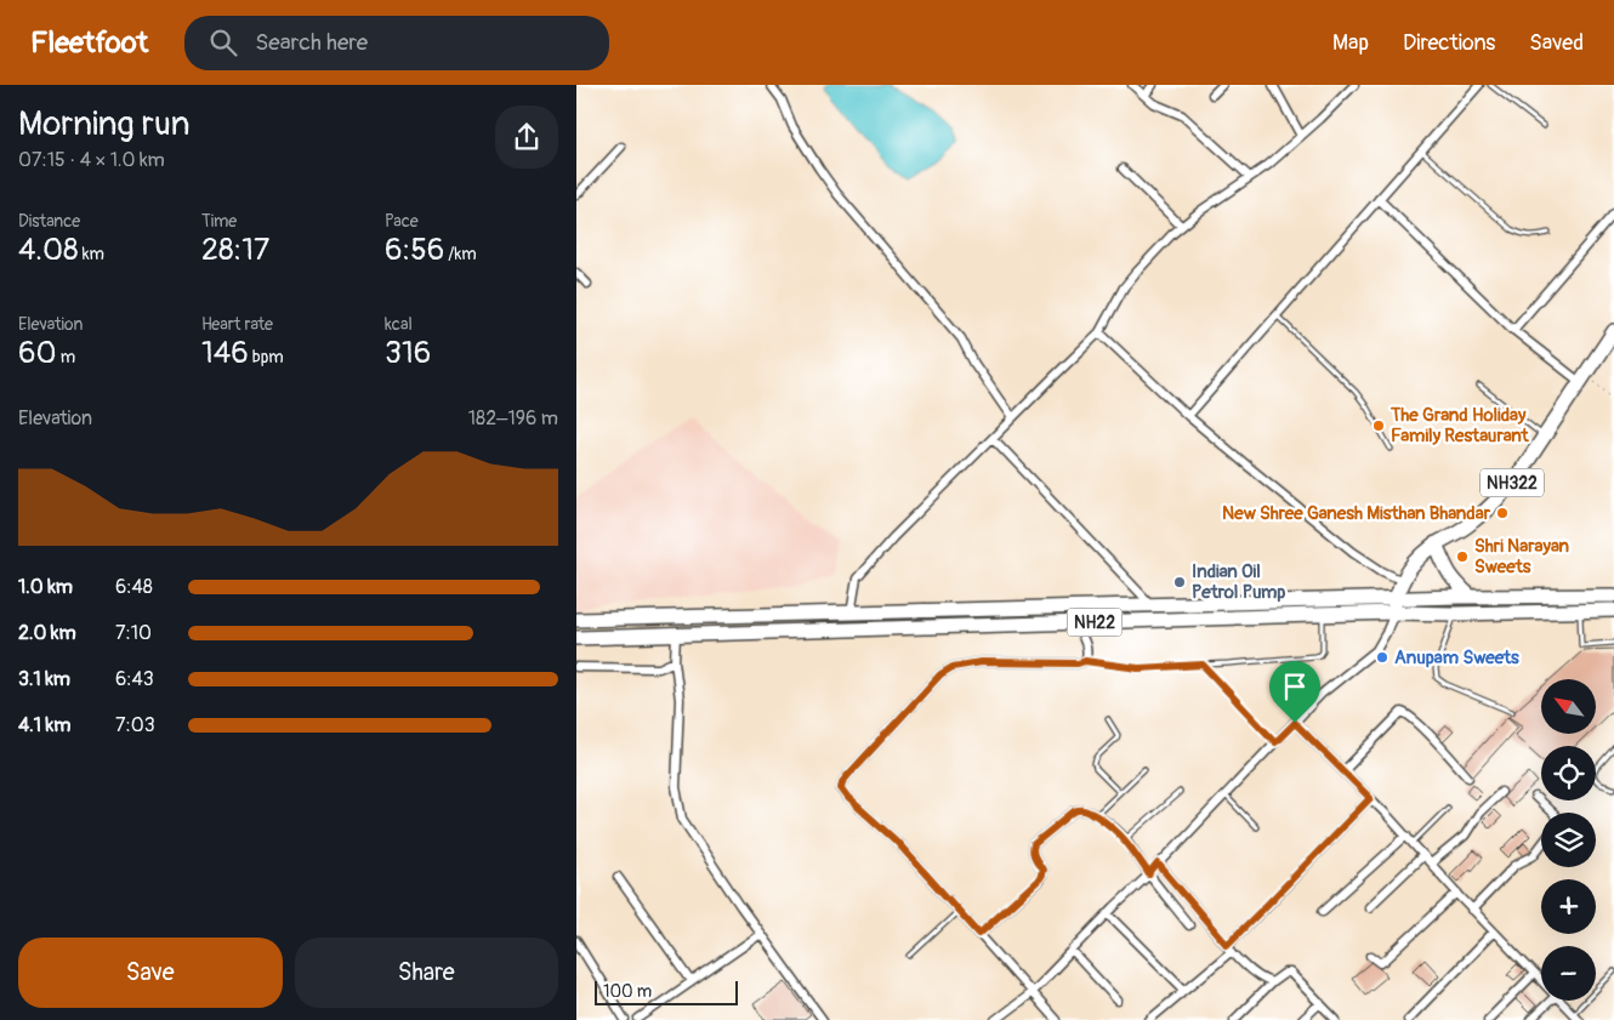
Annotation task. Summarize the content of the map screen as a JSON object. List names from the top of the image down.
{
  "streets": {
    "highway": ["NH322", "NH22"]
  },
  "crossings": [
    ["NH322", "NH22"]
  ],
  "places": [
    "The Grand Holiday Family Restaurant",
    "New Shree Ganesh Misthan Bhandar",
    "Shri Narayan Sweets",
    "Indian Oil Petrol Pump",
    "Anupam Sweets"
  ],
  "scale_bar": "100 m",
  "north": "top left",
  "page": {
    "header": "Fleetfoot",
    "search": "Search here",
    "nav": ["Map", "Directions", "Saved"],
    "heading": ["Morning run", "07:15 · 4 × 1.0 km"],
    "stats": [
      ["Distance", "4.08 km"],
      ["Time", "28:17"],
      ["Pace", "6:56 /km"],
      ["Elevation", "60 m"],
      ["Heart rate", "146 bpm"],
      ["kcal", "316"]
    ],
    "chart": ["Elevation", "182–196 m"],
    "list": [
      {
        "name": "1.0 km",
        "note": "6:48"
      },
      {
        "name": "2.0 km",
        "note": "7:10"
      },
      {
        "name": "3.1 km",
        "note": "6:43"
      },
      {
        "name": "4.1 km",
        "note": "7:03"
      }
    ],
    "map_buttons": ["+", "−"],
    "buttons": ["Save", "Share"],
    "scale": "100 m"
  }
}
